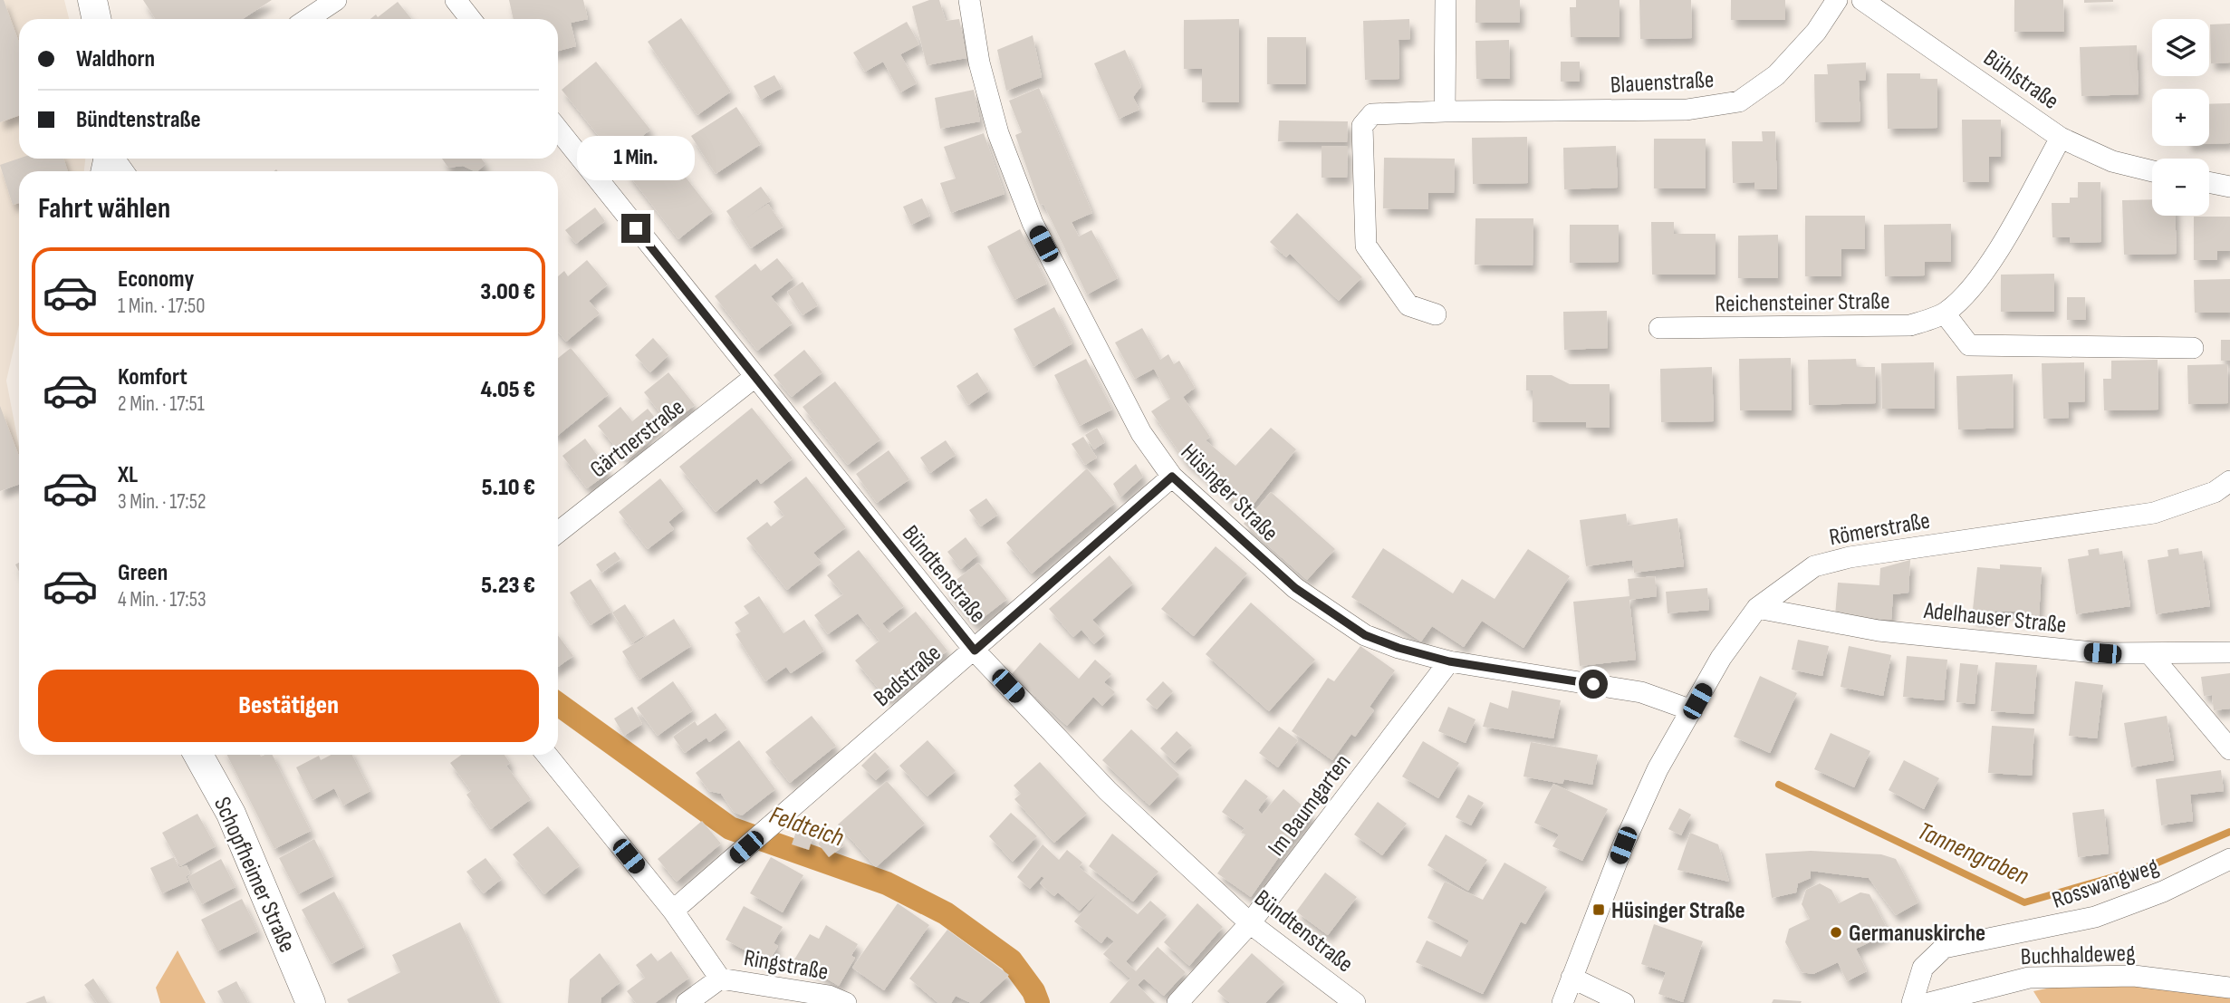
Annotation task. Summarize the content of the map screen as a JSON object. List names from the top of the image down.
{
  "streets": {
    "main road": ["Schopfheimer Straße"],
    "street": [
      "Bühlstraße",
      "Blauenstraße",
      "Reichensteiner Straße",
      "Gärtnerstraße",
      "Hüsinger Straße",
      "Römerstraße",
      "Bündtenstraße",
      "Adelhauser Straße",
      "Badstraße",
      "Im Baumgarten",
      "Rosswangweg",
      "Buchhaldeweg",
      "Ringstraße"
    ]
  },
  "crossings": [
    ["Bühlstraße", "Reichensteiner Straße"],
    ["Gärtnerstraße", "Bündtenstraße"],
    ["Hüsinger Straße", "Römerstraße"],
    ["Hüsinger Straße", "Badstraße"],
    ["Hüsinger Straße", "Im Baumgarten"],
    ["Römerstraße", "Adelhauser Straße"],
    ["Bündtenstraße", "Badstraße"],
    ["Bündtenstraße", "Im Baumgarten"]
  ],
  "water": ["Feldteich", "Tannengraben"],
  "places": {
    "transit": ["Hüsinger Straße"],
    "other": ["Germanuskirche"]
  },
  "page": {
    "map_buttons": ["+", "−"],
    "banner": ["Waldhorn", "Bündtenstraße"],
    "bubble": "1 Min.",
    "heading": "Fahrt wählen",
    "list": [
      {
        "name": "Economy",
        "note": "1 Min. · 17:50",
        "value": "3.00 €"
      },
      {
        "name": "Komfort",
        "note": "2 Min. · 17:51",
        "value": "4.05 €"
      },
      {
        "name": "XL",
        "note": "3 Min. · 17:52",
        "value": "5.10 €"
      },
      {
        "name": "Green",
        "note": "4 Min. · 17:53",
        "value": "5.23 €"
      }
    ],
    "buttons": "Bestätigen"
  }
}
